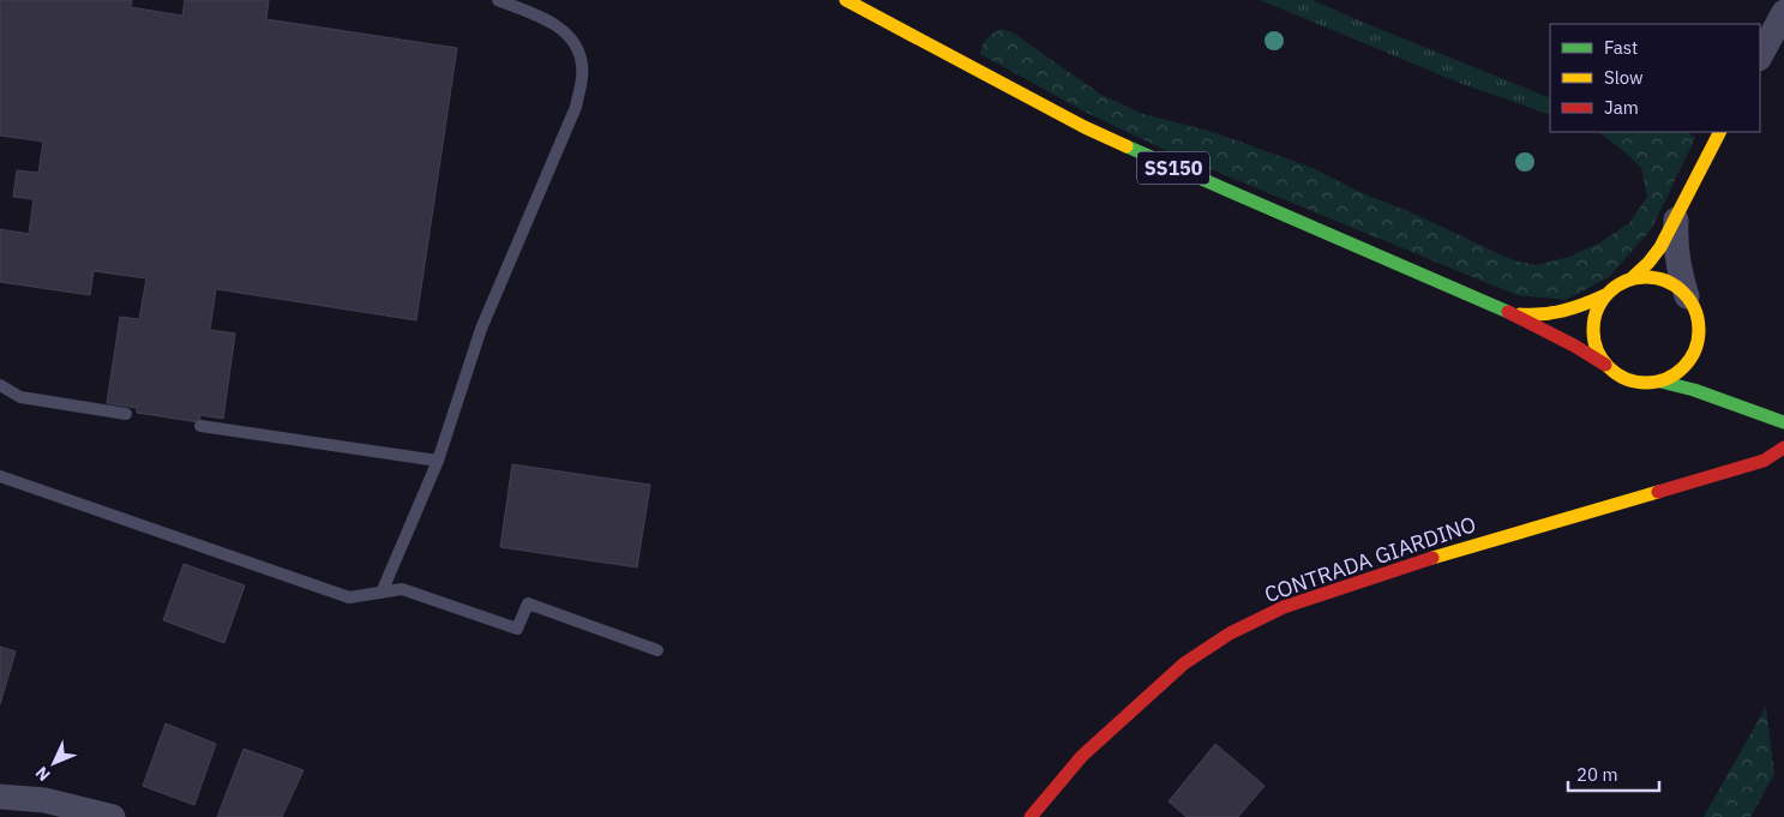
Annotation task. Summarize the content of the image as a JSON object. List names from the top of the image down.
{
  "streets": {
    "main road": ["SS150", "CONTRADA GIARDINO"]
  },
  "legend": ["Fast", "Slow", "Jam"],
  "scale_bar": "20 m",
  "north": "bottom left"
}
